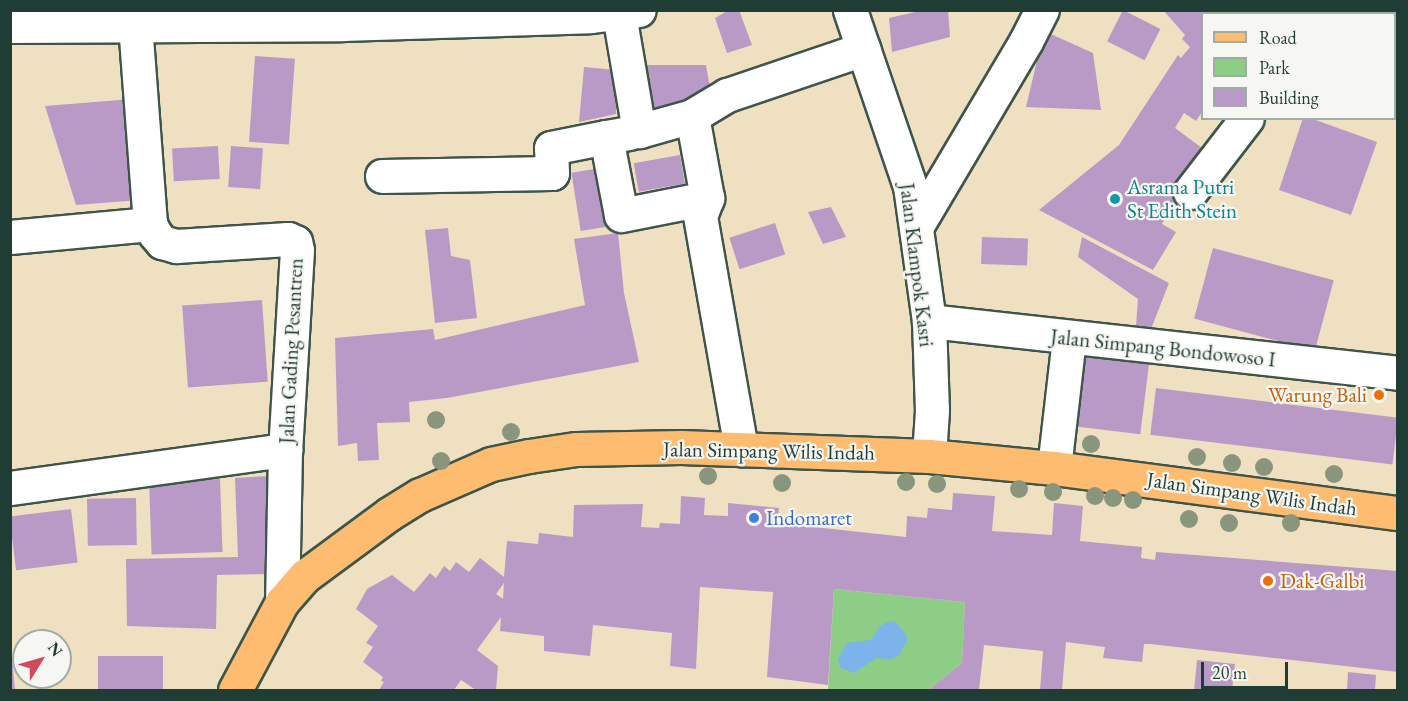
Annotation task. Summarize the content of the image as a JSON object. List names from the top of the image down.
{
  "streets": {
    "main road": ["Jalan Simpang Wilis Indah"],
    "street": ["Jalan Klampok Kasri", "Jalan Simpang Bondowoso I", "Jalan Gading Pesantren"]
  },
  "crossings": [
    ["Jalan Klampok Kasri", "Jalan Simpang Bondowoso I"],
    ["Jalan Klampok Kasri", "Jalan Simpang Wilis Indah"],
    ["Jalan Gading Pesantren", "Jalan Simpang Wilis Indah"]
  ],
  "places": [
    "Asrama Putri St Edith Stein",
    "Warung Bali",
    "Indomaret",
    "Dak-Galbi"
  ],
  "legend": ["Road", "Park", "Building"],
  "scale_bar": "20 m",
  "north": "top right"
}
